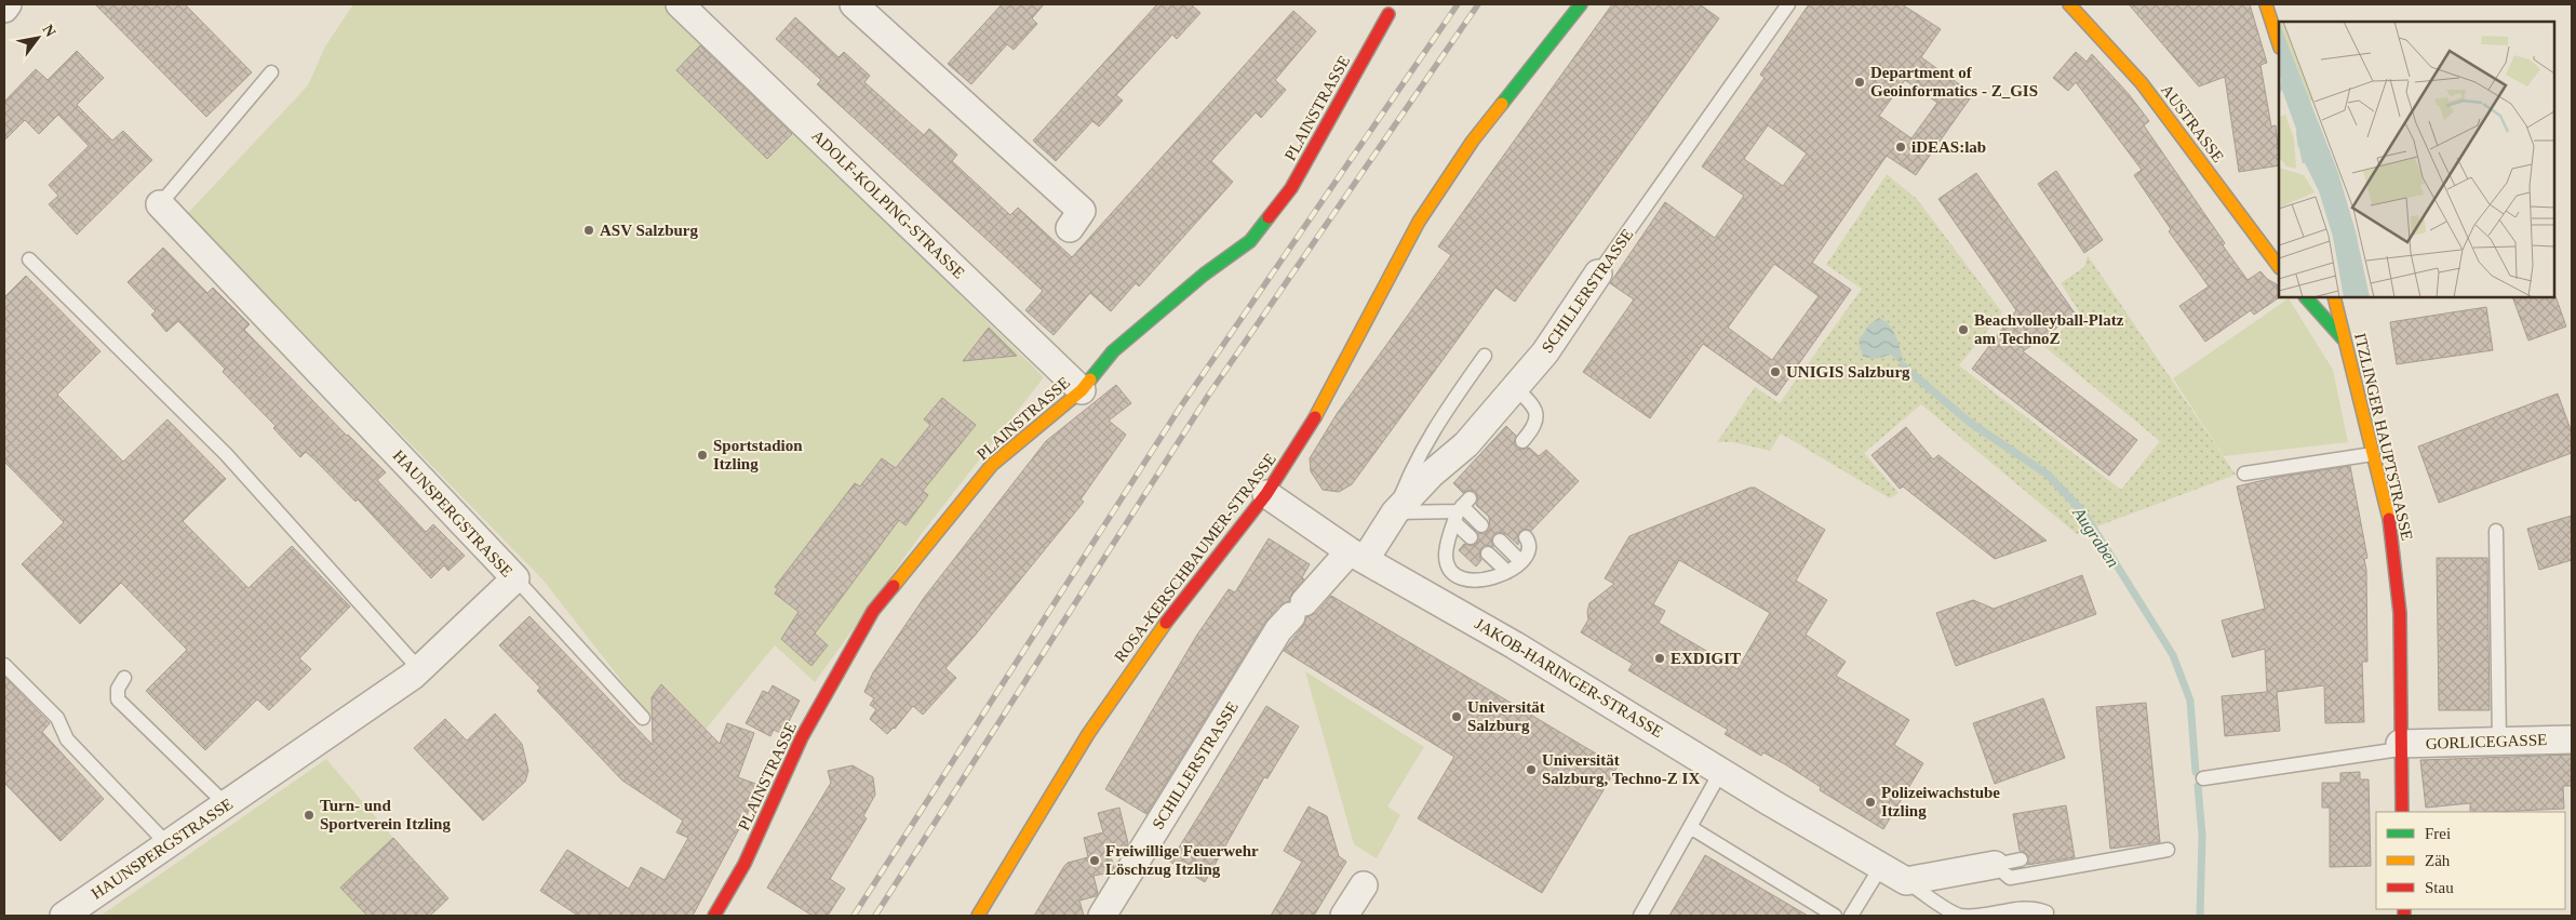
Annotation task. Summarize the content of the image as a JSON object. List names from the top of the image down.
{
  "streets": {
    "street": [
      "PLAINSTRASSE",
      "AUSTRASSE",
      "ADOLF-KOLPING-STRASSE",
      "SCHILLERSTRASSE",
      "ITZLINGER HAUPTSTRASSE",
      "HAUNSPERGSTRASSE",
      "ROSA-KERSCHBAUMER-STRASSE",
      "JAKOB-HARINGER-STRASSE",
      "GORLICEGASSE"
    ]
  },
  "crossings": [
    ["PLAINSTRASSE", "ADOLF-KOLPING-STRASSE"],
    ["SCHILLERSTRASSE", "JAKOB-HARINGER-STRASSE"],
    ["ITZLINGER HAUPTSTRASSE", "GORLICEGASSE"],
    ["ROSA-KERSCHBAUMER-STRASSE", "JAKOB-HARINGER-STRASSE"]
  ],
  "water": ["Augraben"],
  "places": [
    "Department of Geoinformatics - Z_GIS",
    "iDEAS:lab",
    "ASV Salzburg",
    "Beachvolleyball-Platz am TechnoZ",
    "UNIGIS Salzburg",
    "Sportstadion Itzling",
    "EXDIGIT",
    "Universität Salzburg",
    "Universität Salzburg, Techno-Z IX",
    "Polizeiwachstube Itzling",
    "Turn- und Sportverein Itzling",
    "Freiwillige Feuerwehr Löschzug Itzling"
  ],
  "legend": ["Frei", "Zäh", "Stau"],
  "north": "top right"
}
